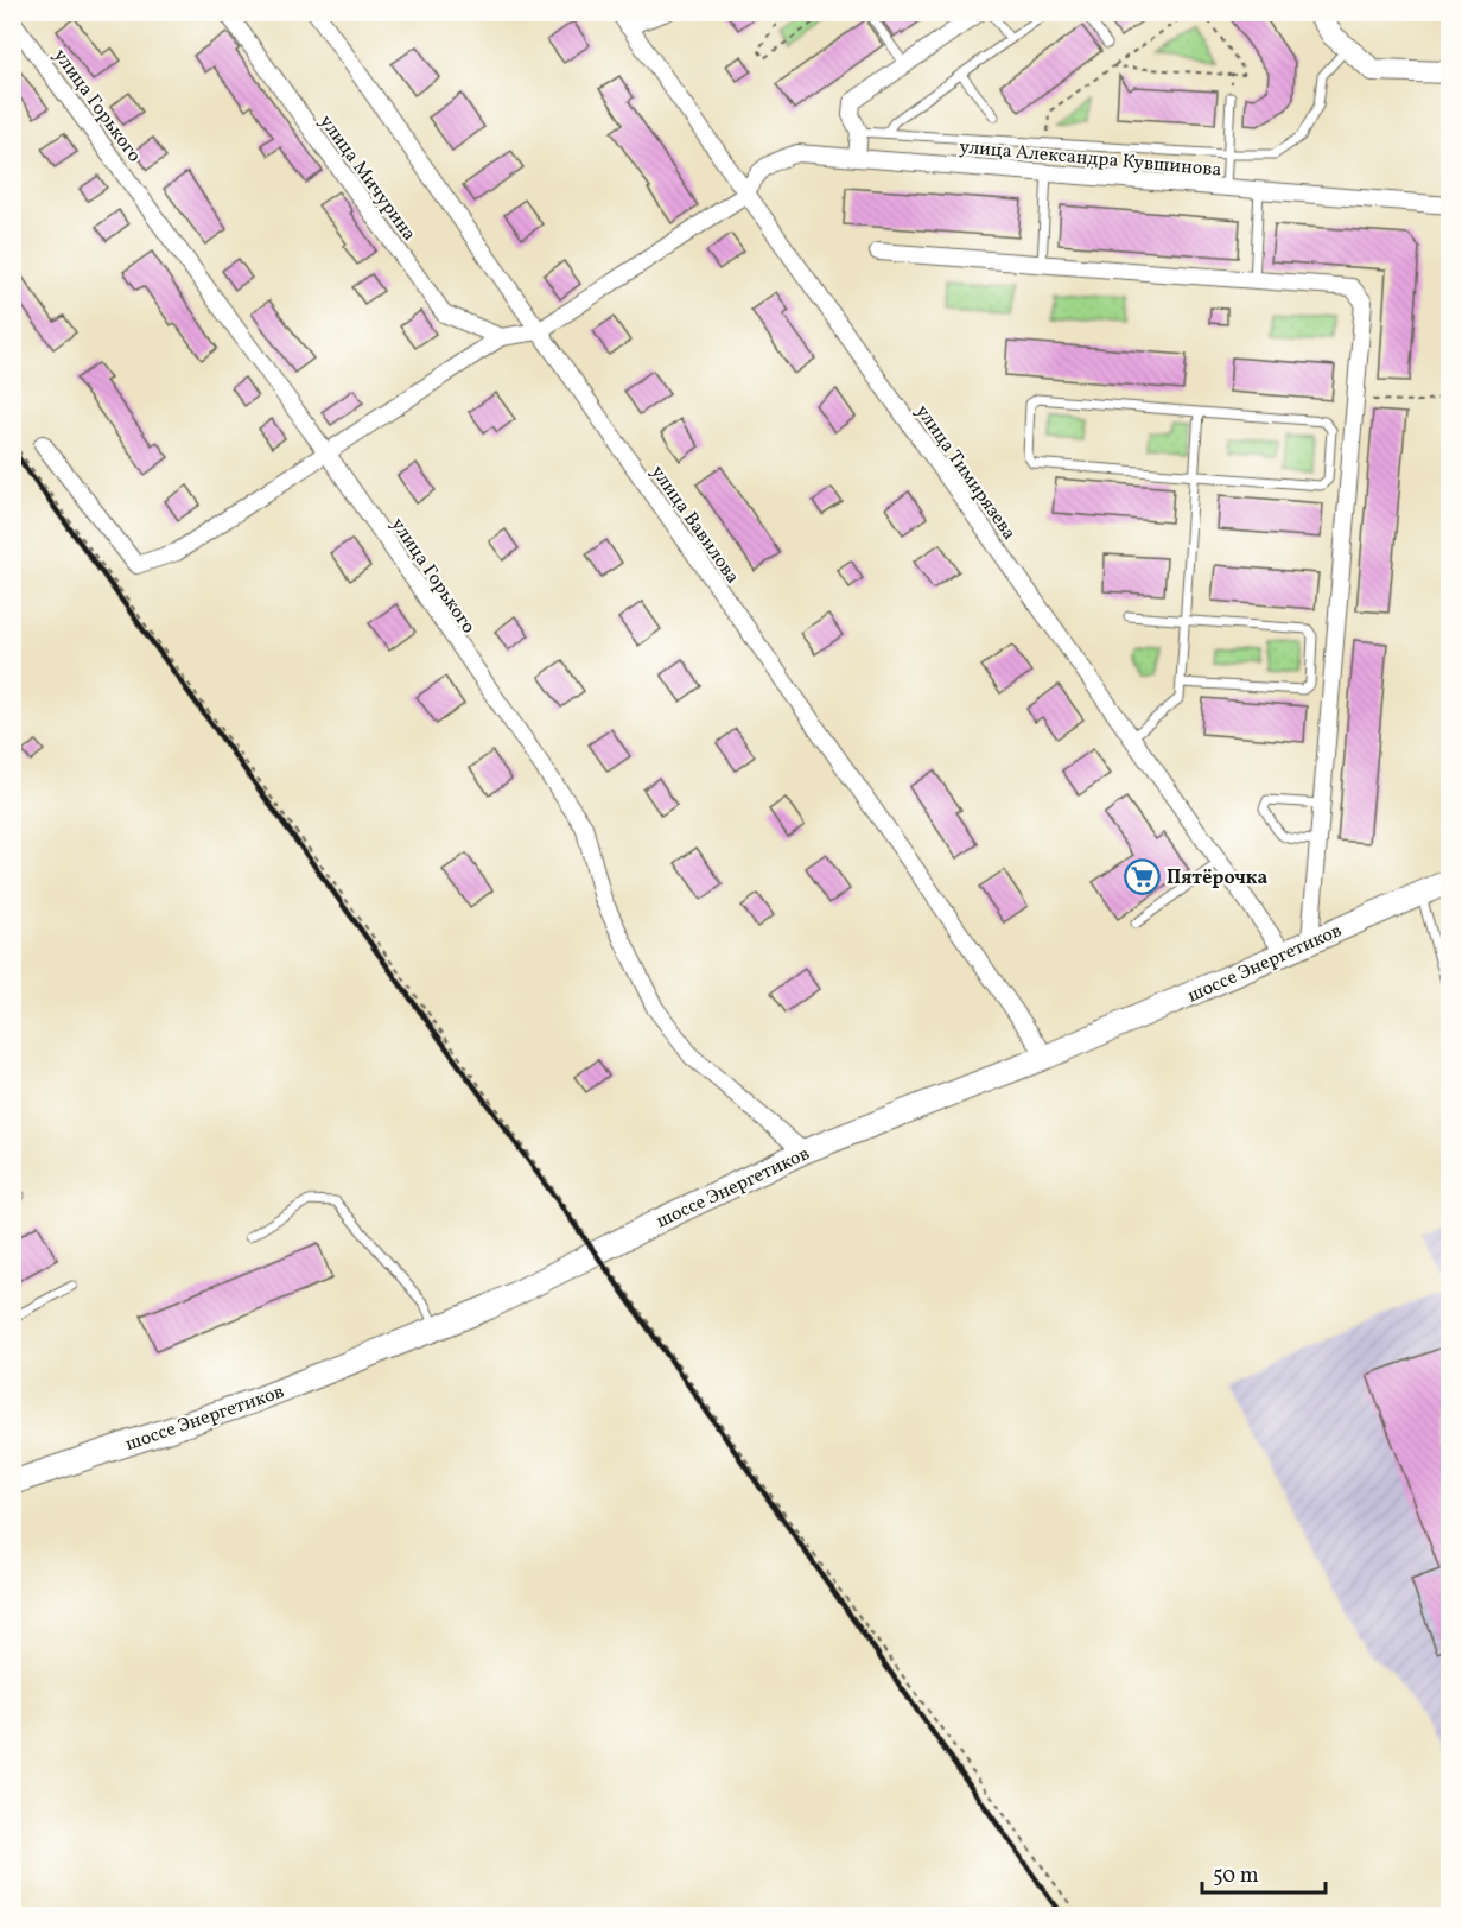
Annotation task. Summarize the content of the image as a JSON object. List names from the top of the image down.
{
  "streets": {
    "main road": ["шоссе Энергетиков"],
    "street": [
      "улица Горького",
      "улица Александра Кувшинова",
      "улица Мичурина",
      "улица Тимирязева",
      "улица Вавилова"
    ]
  },
  "crossings": [
    ["улица Горького", "шоссе Энергетиков"],
    ["улица Александра Кувшинова", "улица Тимирязева"],
    ["улица Тимирязева", "шоссе Энергетиков"],
    ["улица Вавилова", "шоссе Энергетиков"]
  ],
  "places": {
    "supermarket": ["Пятёрочка"]
  },
  "scale_bar": "50 m"
}
